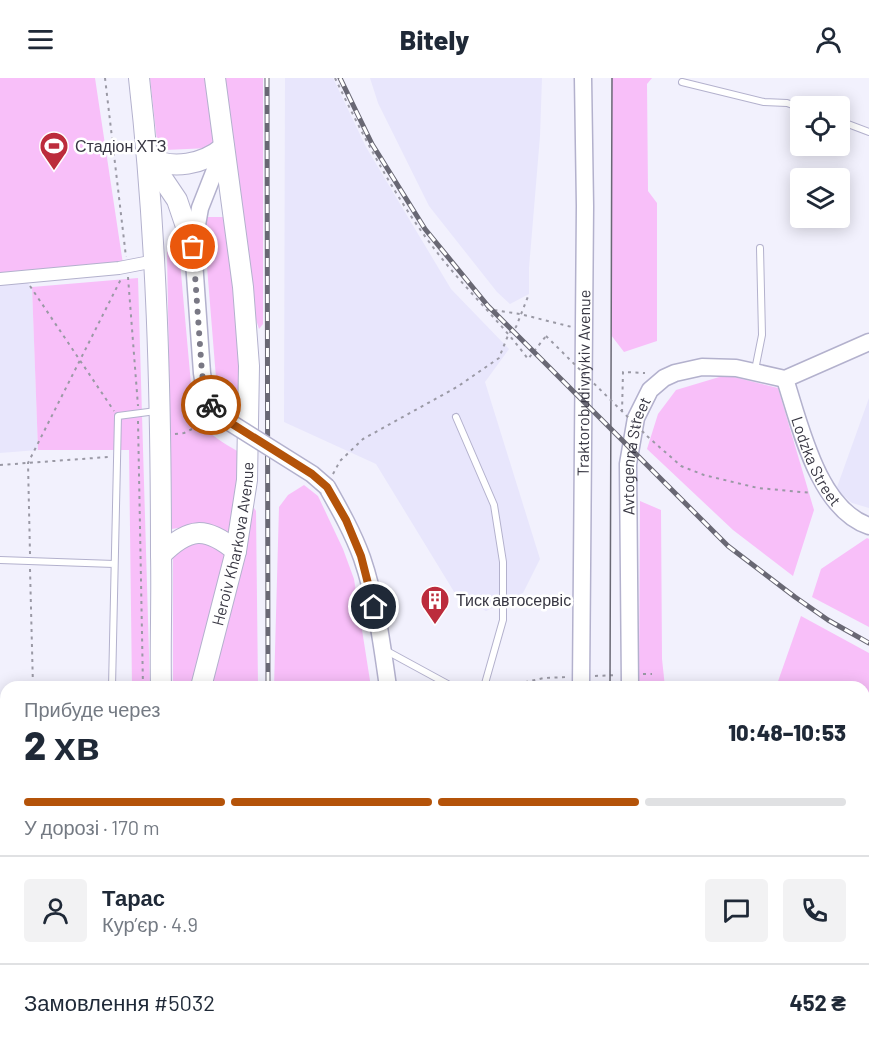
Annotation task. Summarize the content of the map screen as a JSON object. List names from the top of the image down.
{
  "streets": {
    "main road": [
      "Traktorobudivnykiv Avenue",
      "Avtogenna Street",
      "Lodzka Street",
      "Heroiv Kharkova Avenue"
    ]
  },
  "crossings": [
    ["Avtogenna Street", "Lodzka Street"]
  ],
  "places": {
    "sports": ["Стадіон ХТЗ"],
    "building": ["Тиск автосервіс"]
  },
  "page": {
    "header": "Bitely",
    "heading": ["2 хв", "Прибуде через", "10:48–10:53"],
    "panel": [
      "Тарас",
      "Кур’єр · 4.9",
      "Замовлення #5032",
      "452 ₴"
    ],
    "bar": "У дорозі · 170 m"
  }
}
